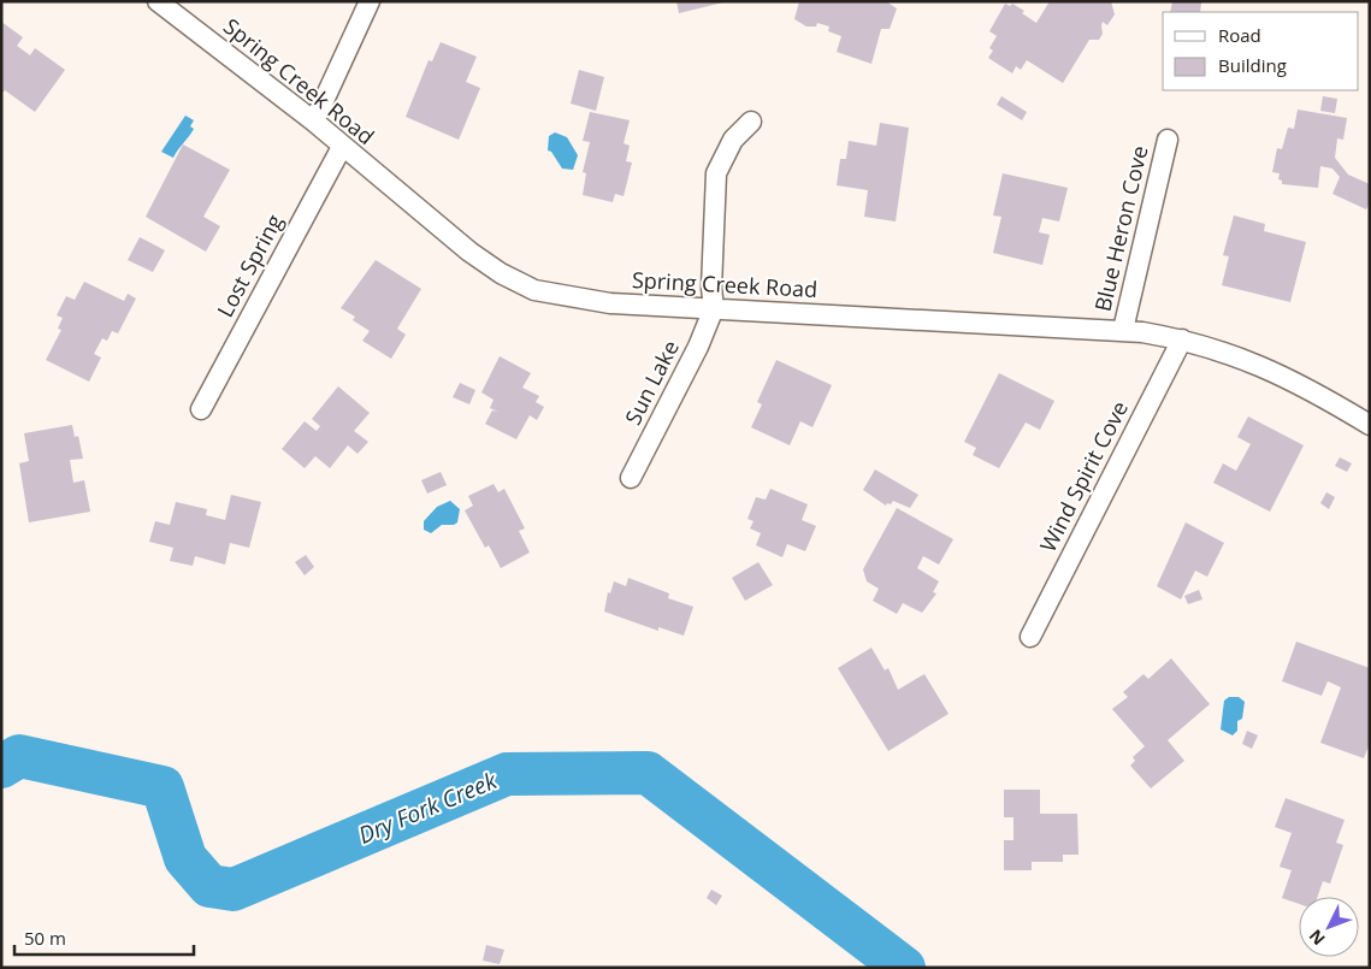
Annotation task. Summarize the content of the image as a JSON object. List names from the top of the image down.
{
  "streets": {
    "street": [
      "Spring Creek Road",
      "Blue Heron Cove",
      "Lost Spring",
      "Sun Lake",
      "Wind Spirit Cove"
    ]
  },
  "crossings": [
    ["Spring Creek Road", "Blue Heron Cove"],
    ["Spring Creek Road", "Lost Spring"],
    ["Spring Creek Road", "Sun Lake"],
    ["Spring Creek Road", "Wind Spirit Cove"]
  ],
  "water": ["Dry Fork Creek"],
  "legend": ["Road", "Building"],
  "scale_bar": "50 m",
  "north": "bottom left"
}
